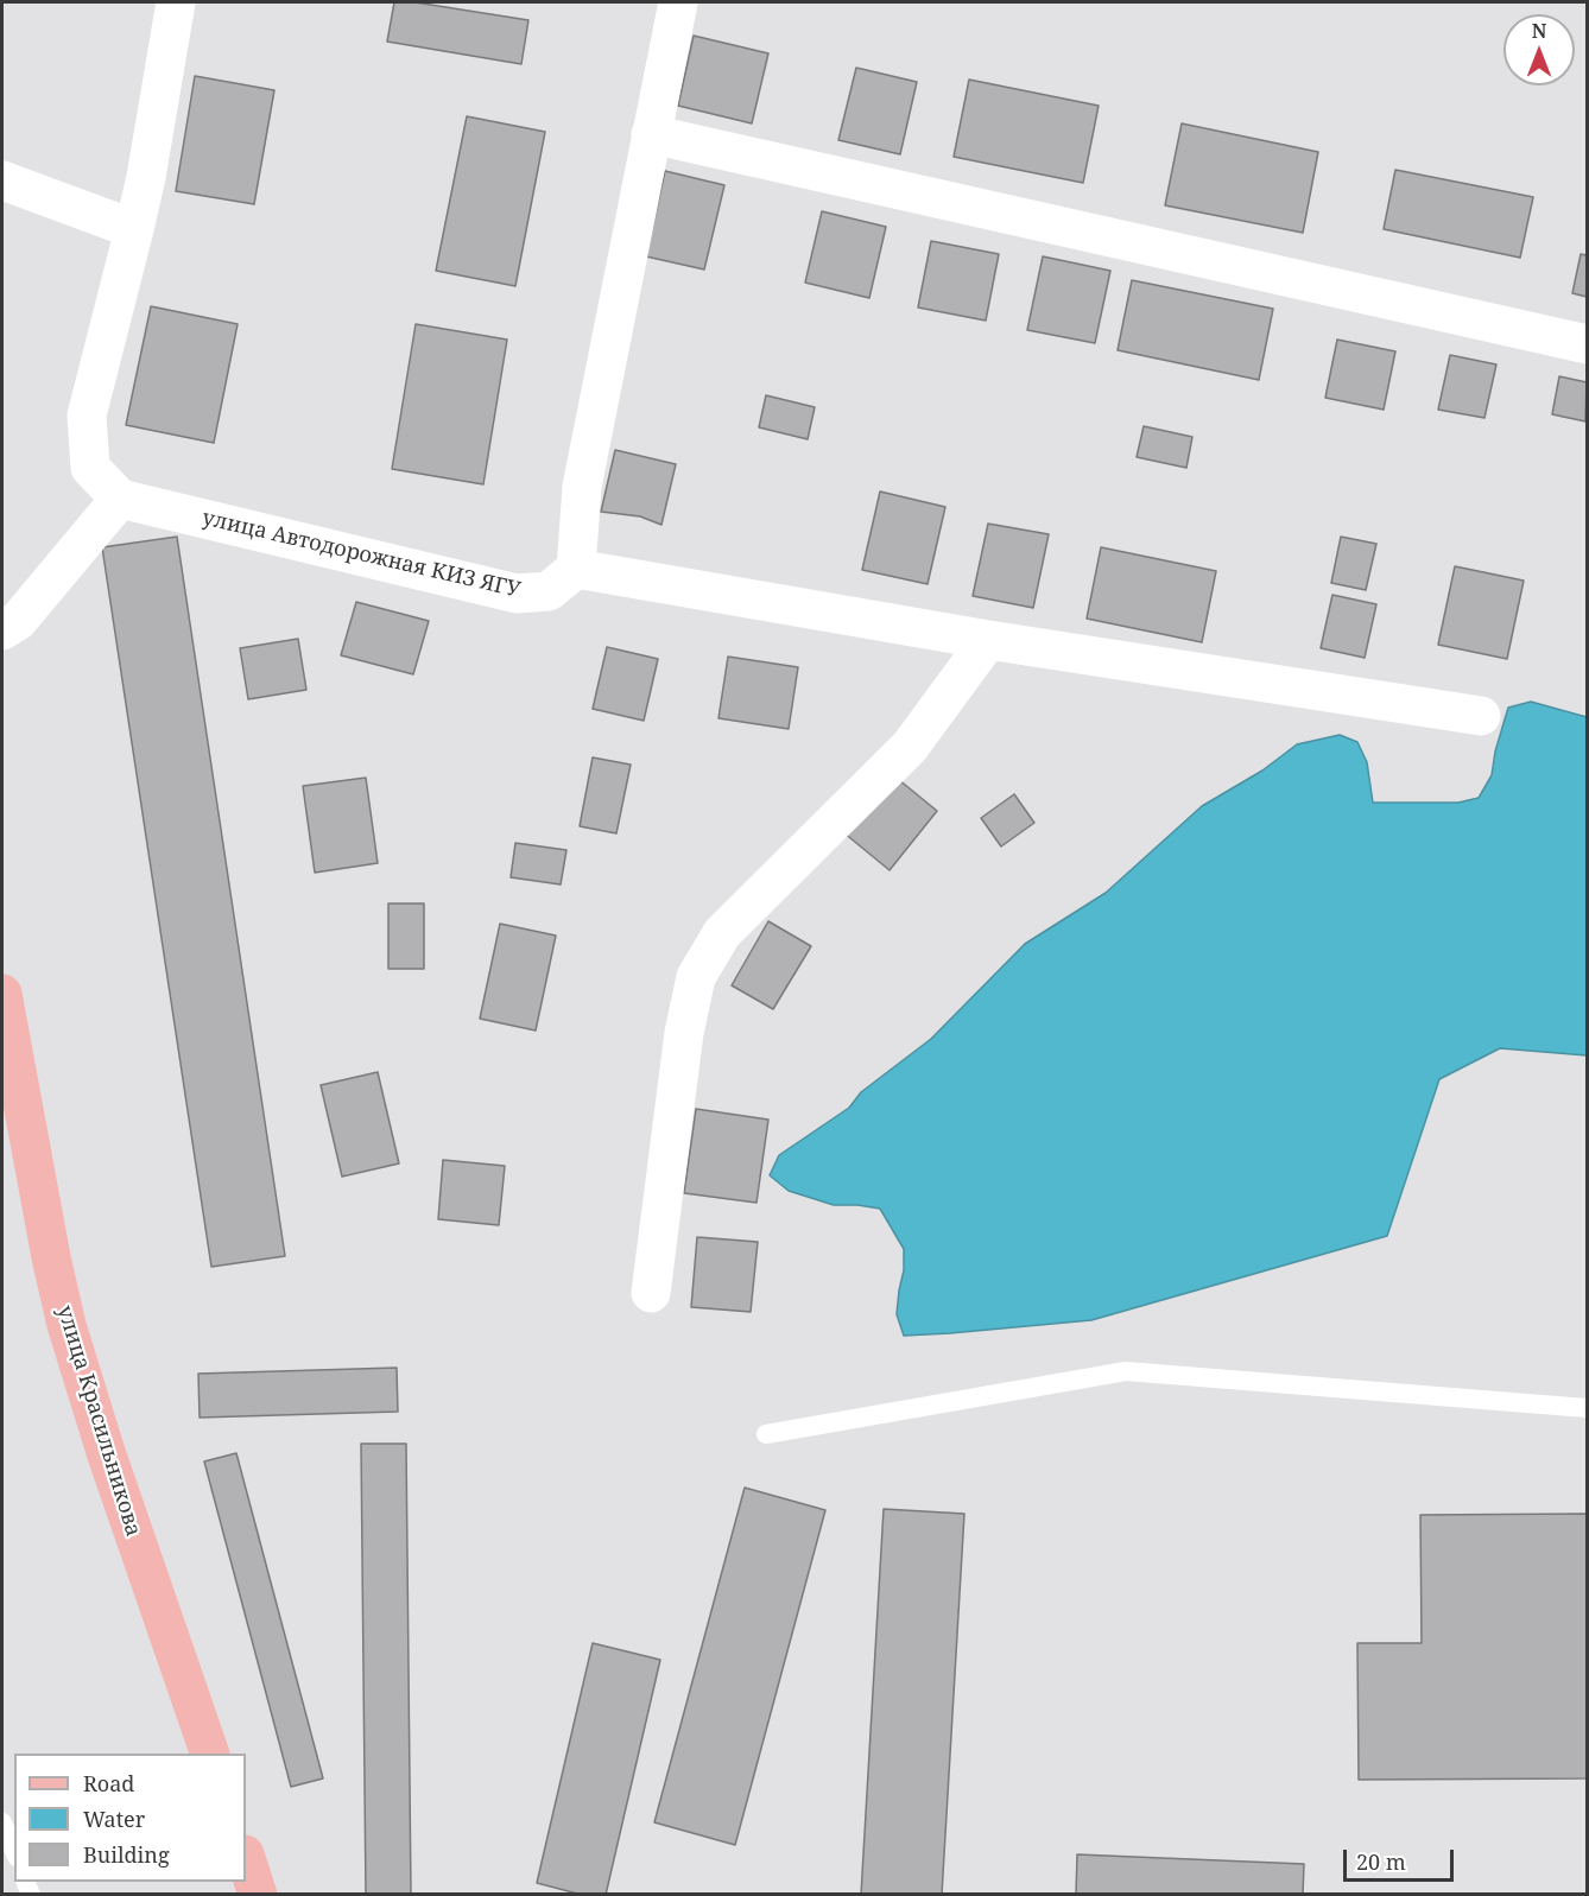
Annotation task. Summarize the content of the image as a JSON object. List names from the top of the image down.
{
  "streets": {
    "main road": ["улица Красильникова"],
    "street": ["улица Автодорожная КИЗ ЯГУ"]
  },
  "legend": ["Road", "Water", "Building"],
  "scale_bar": "20 m",
  "north": "top"
}
